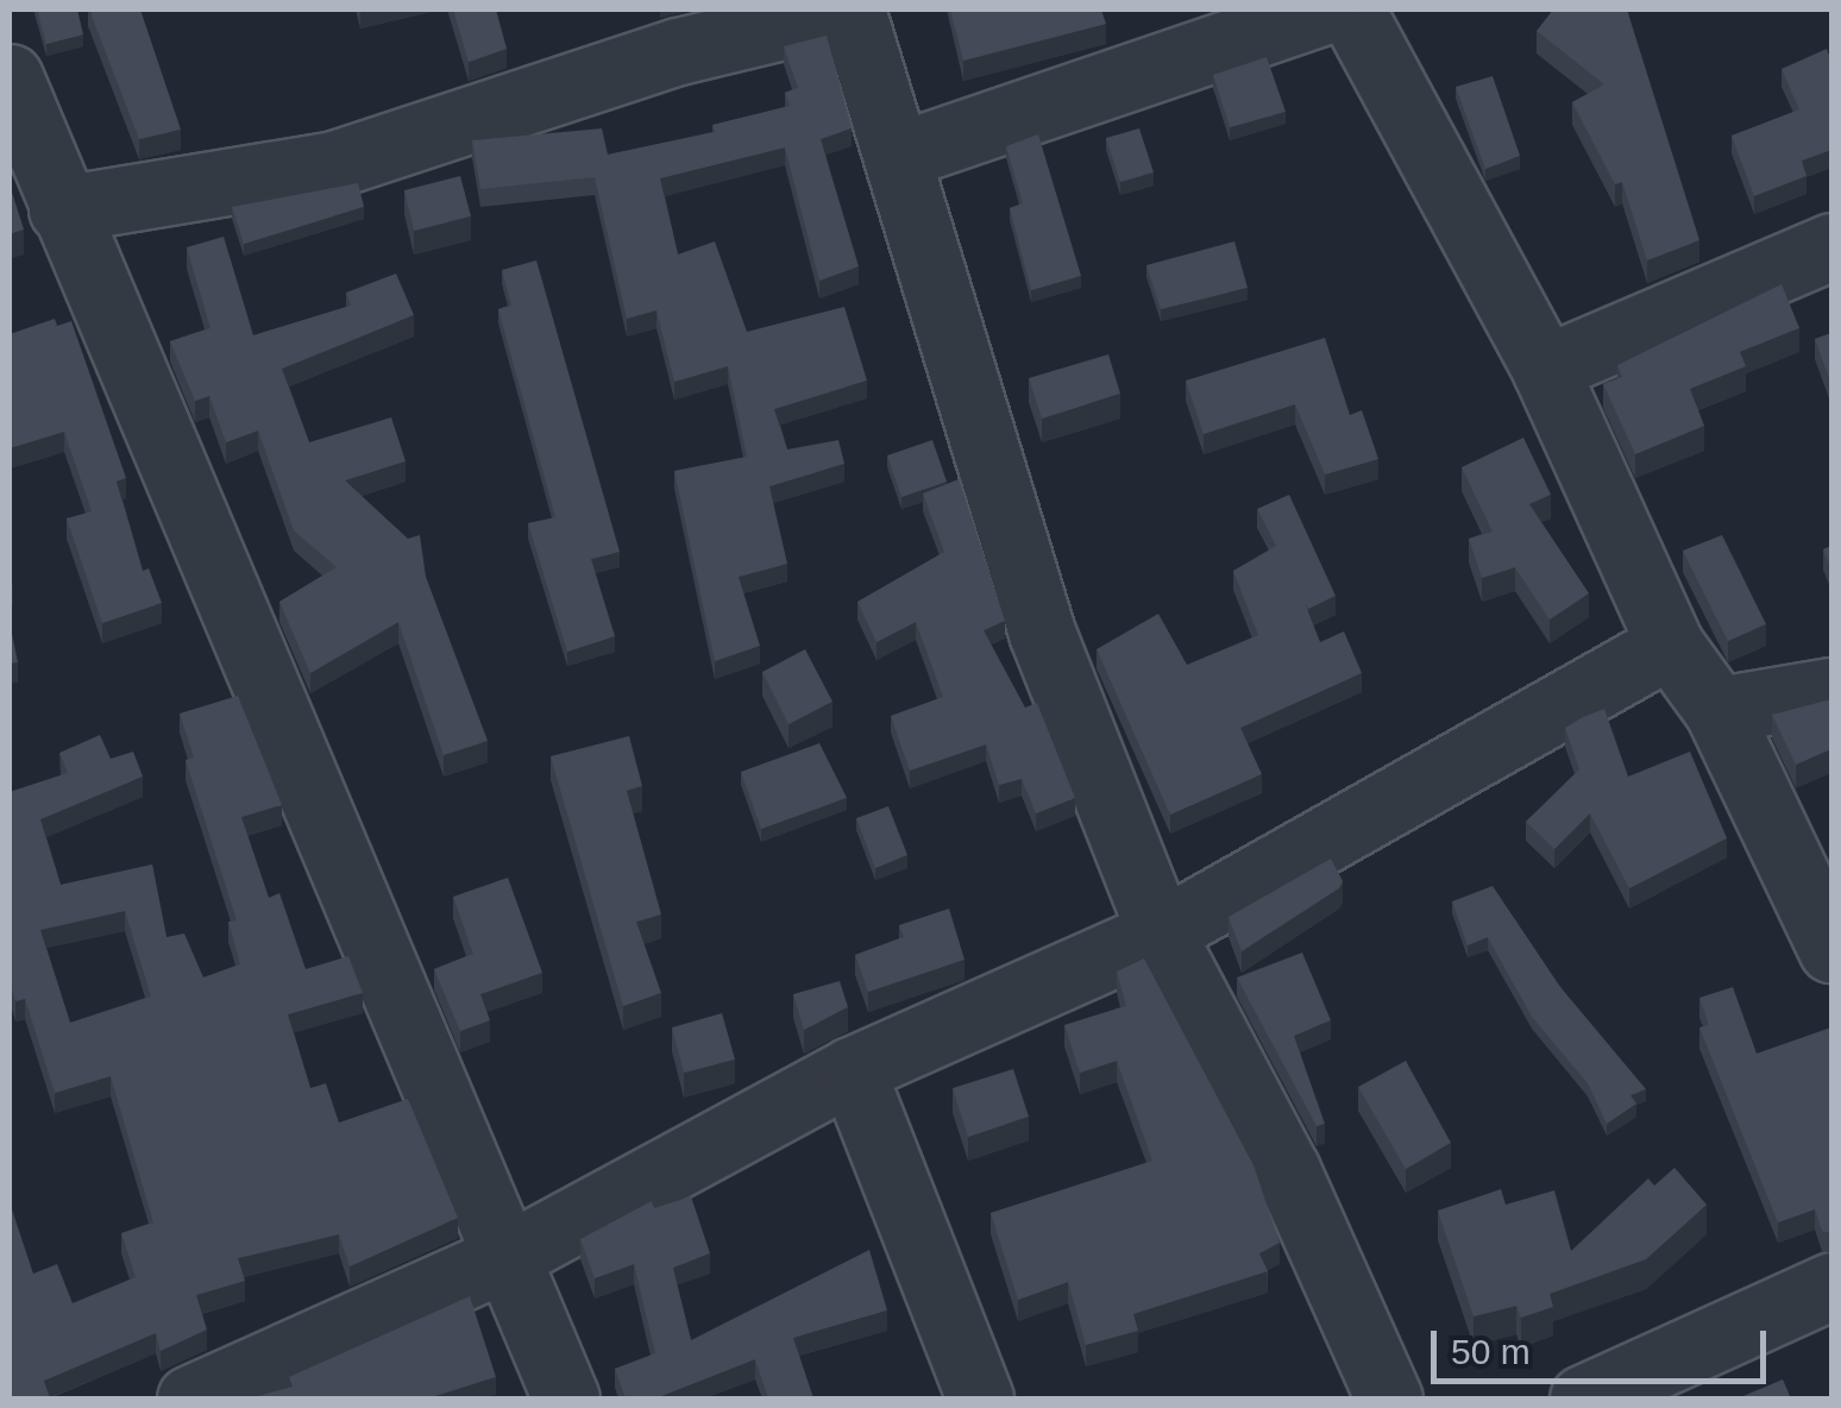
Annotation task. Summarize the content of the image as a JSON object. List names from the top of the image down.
{
  "scale_bar": "50 m"
}
